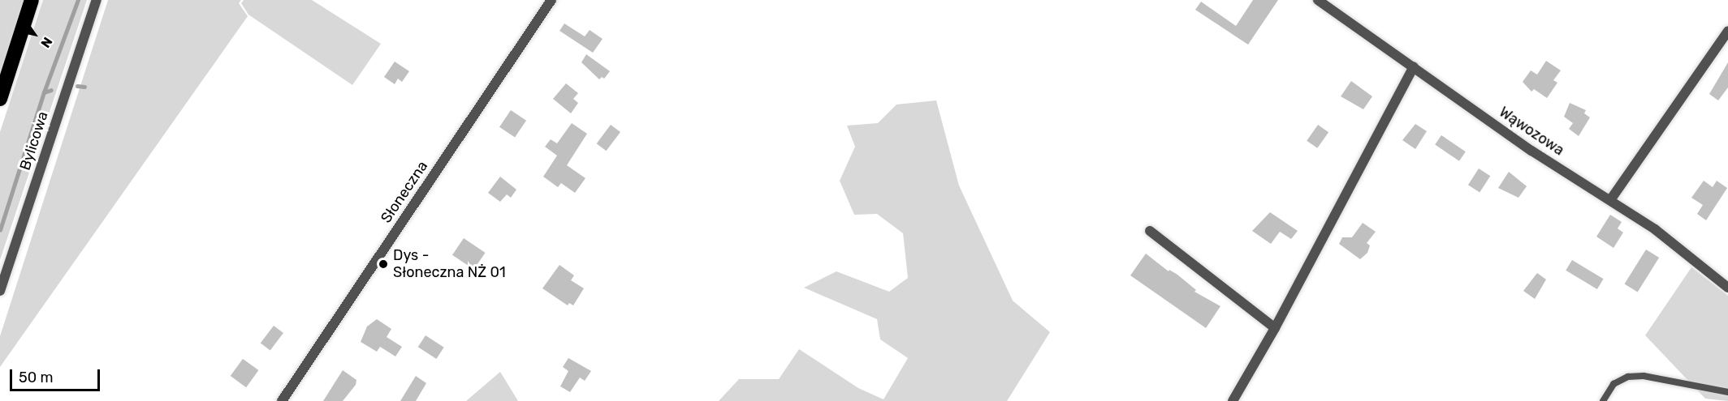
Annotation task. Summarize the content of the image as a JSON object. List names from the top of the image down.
{
  "streets": {
    "street": ["Wąwozowa", "Bylicowa", "Słoneczna"]
  },
  "places": ["Dys - Słoneczna NŻ 01"],
  "scale_bar": "50 m",
  "north": "bottom right"
}
